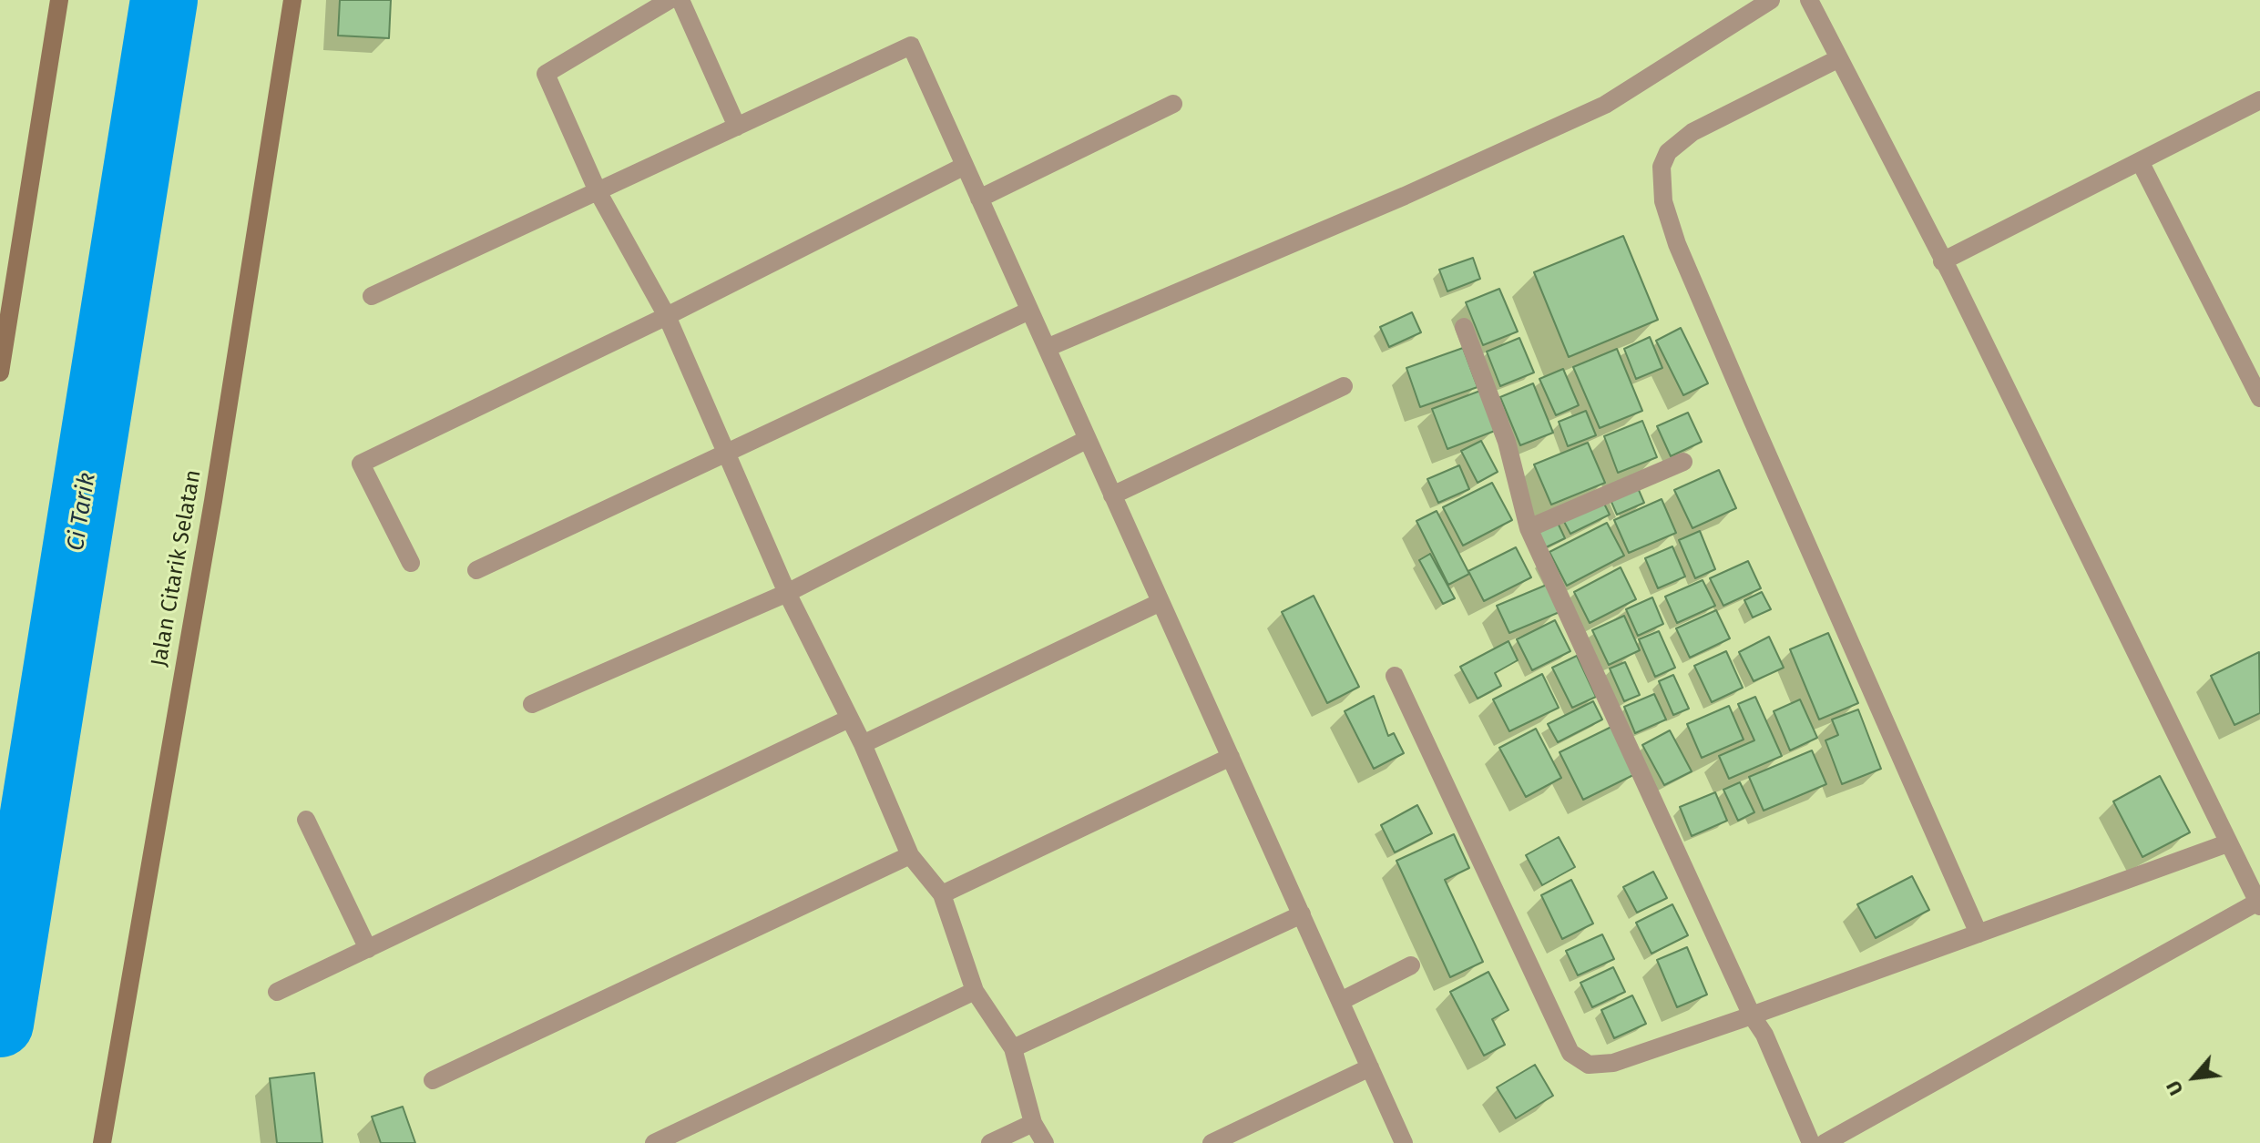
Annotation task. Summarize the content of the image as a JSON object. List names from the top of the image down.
{
  "streets": {
    "street": ["Jalan Citarik Selatan"]
  },
  "water": ["Ci Tarik"],
  "north": "bottom left"
}
